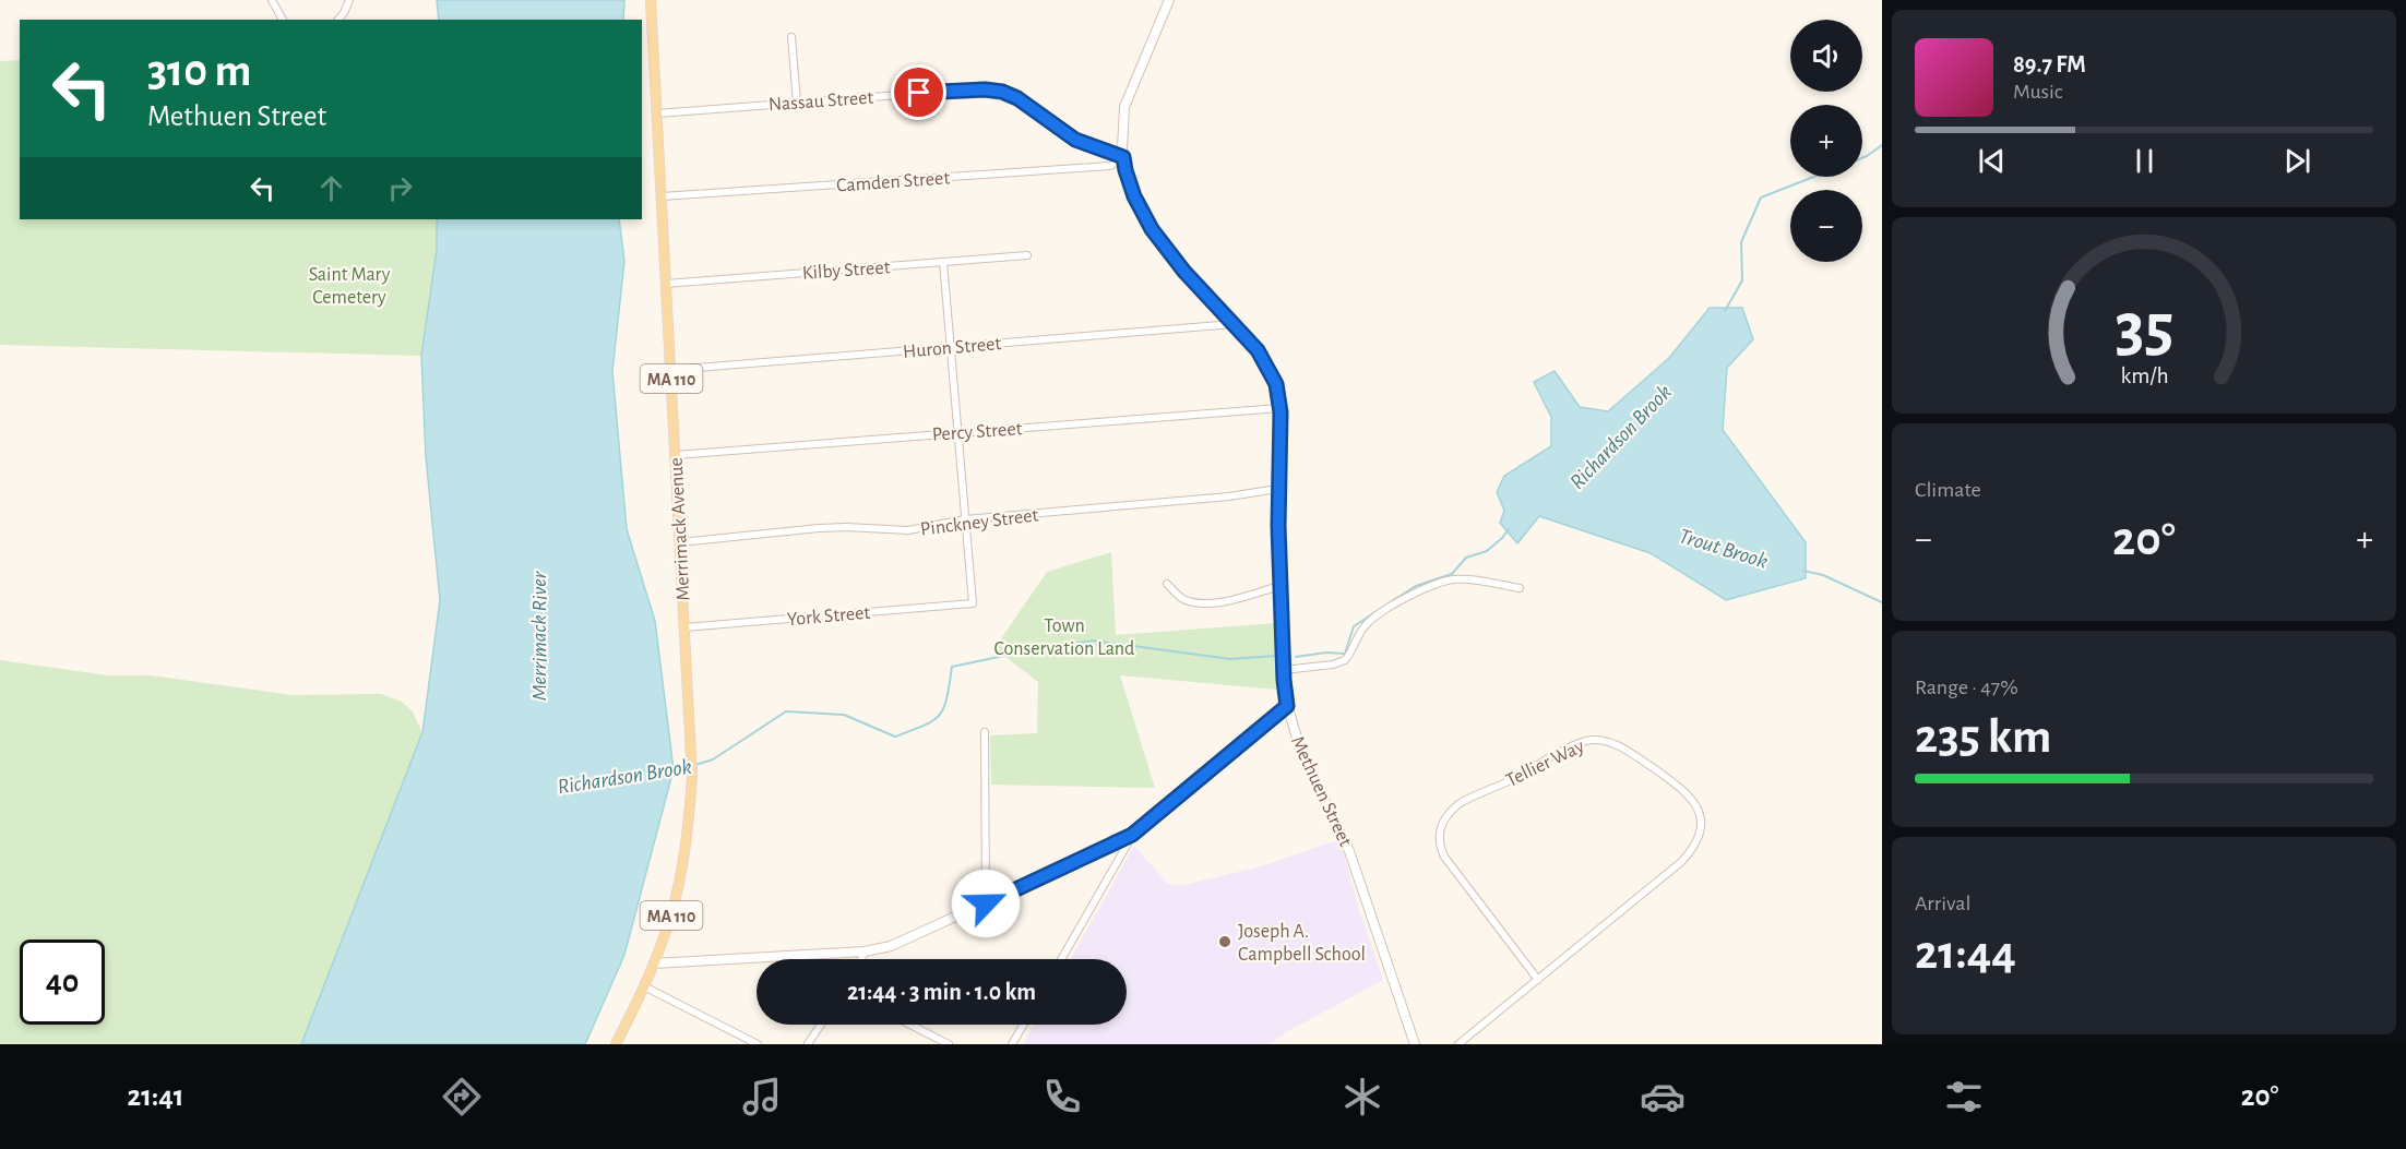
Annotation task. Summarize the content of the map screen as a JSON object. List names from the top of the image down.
{
  "streets": {
    "main road": ["MA 110", "Merrimack Avenue"],
    "street": [
      "Nassau Street",
      "Camden Street",
      "Kilby Street",
      "Huron Street",
      "Percy Street",
      "Pinckney Street",
      "York Street",
      "Tellier Way",
      "Methuen Street"
    ]
  },
  "crossings": [
    ["Nassau Street", "Camden Street"],
    ["Nassau Street", "Merrimack Avenue"],
    ["Nassau Street", "Methuen Street"],
    ["Camden Street", "Merrimack Avenue"],
    ["Camden Street", "Methuen Street"],
    ["Kilby Street", "Merrimack Avenue"],
    ["Huron Street", "Merrimack Avenue"],
    ["Huron Street", "Methuen Street"],
    ["Percy Street", "Merrimack Avenue"],
    ["Percy Street", "Methuen Street"],
    ["Pinckney Street", "Merrimack Avenue"],
    ["Pinckney Street", "York Street"],
    ["Pinckney Street", "Methuen Street"],
    ["Merrimack Avenue", "York Street"]
  ],
  "water": ["Richardson Brook", "Trout Brook", "Merrimack River"],
  "parks": ["Saint Mary Cemetery", "Town Conservation Land"],
  "places": ["Joseph A. Campbell School"],
  "page": {
    "map_buttons": ["+", "−"],
    "turn": ["310 m", "Methuen Street"],
    "song": ["89.7 FM", "Music"],
    "tile": [
      "Climate",
      ["Range · 47%", "235 km"],
      ["Arrival", "21:44"]
    ],
    "heat": ["−", "20°", "+"],
    "limit": "40",
    "trip": "21:44 · 3 min · 1.0 km",
    "tabs": ["21:41", "20°"],
    "gauge": ["35", "km/h"]
  }
}
